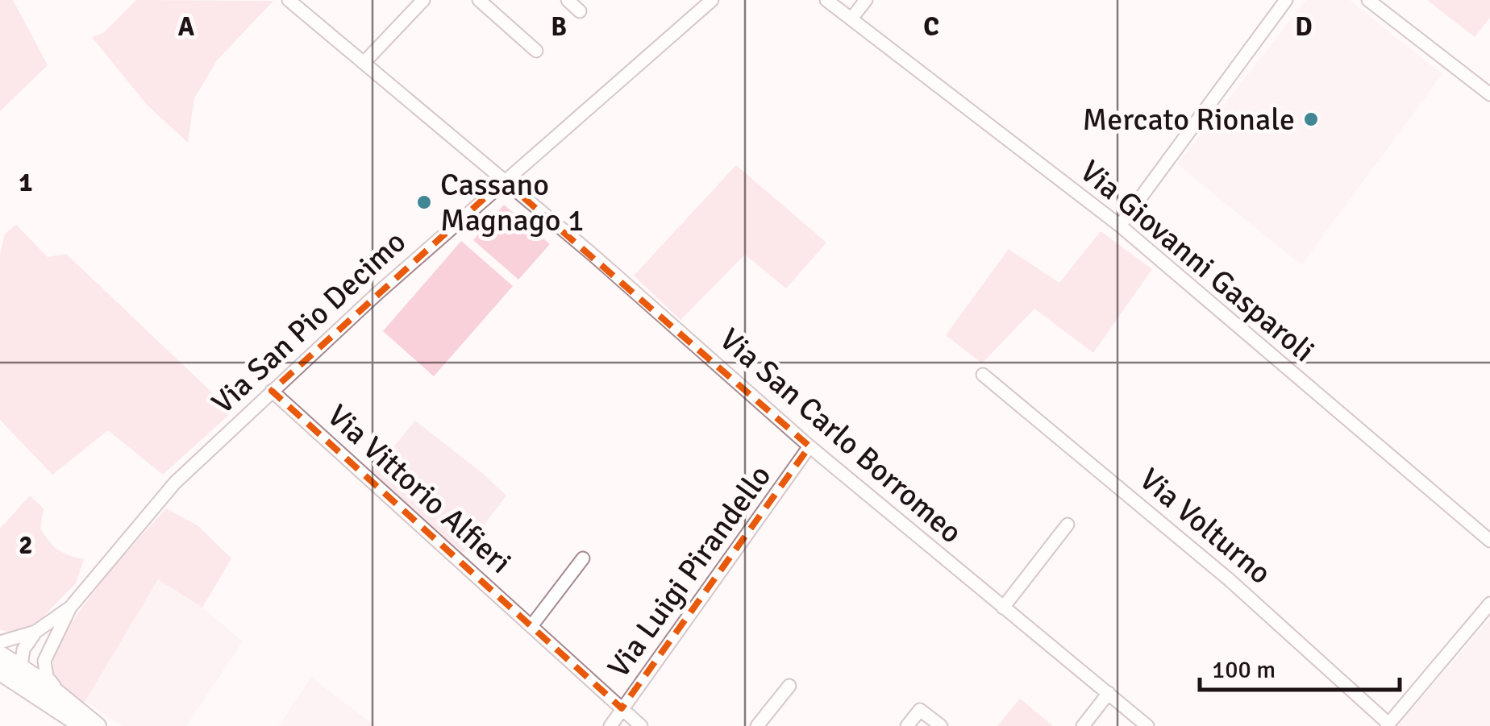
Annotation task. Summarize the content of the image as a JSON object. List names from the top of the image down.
{
  "streets": {
    "street": [
      "Via Giovanni Gasparoli",
      "Via San Pio Decimo",
      "Via San Carlo Borromeo",
      "Via Vittorio Alfieri",
      "Via Volturno",
      "Via Luigi Pirandello"
    ]
  },
  "crossings": [
    ["Via San Pio Decimo", "Via San Carlo Borromeo"],
    ["Via San Pio Decimo", "Via Vittorio Alfieri"],
    ["Via San Carlo Borromeo", "Via Luigi Pirandello"],
    ["Via Vittorio Alfieri", "Via Luigi Pirandello"]
  ],
  "places": ["Mercato Rionale", "Cassano Magnago 1"],
  "scale_bar": "100 m",
  "grid": {
    "columns": [
      "A",
      "B",
      "C",
      "D"
    ],
    "rows": ["1", "2"]
  }
}
